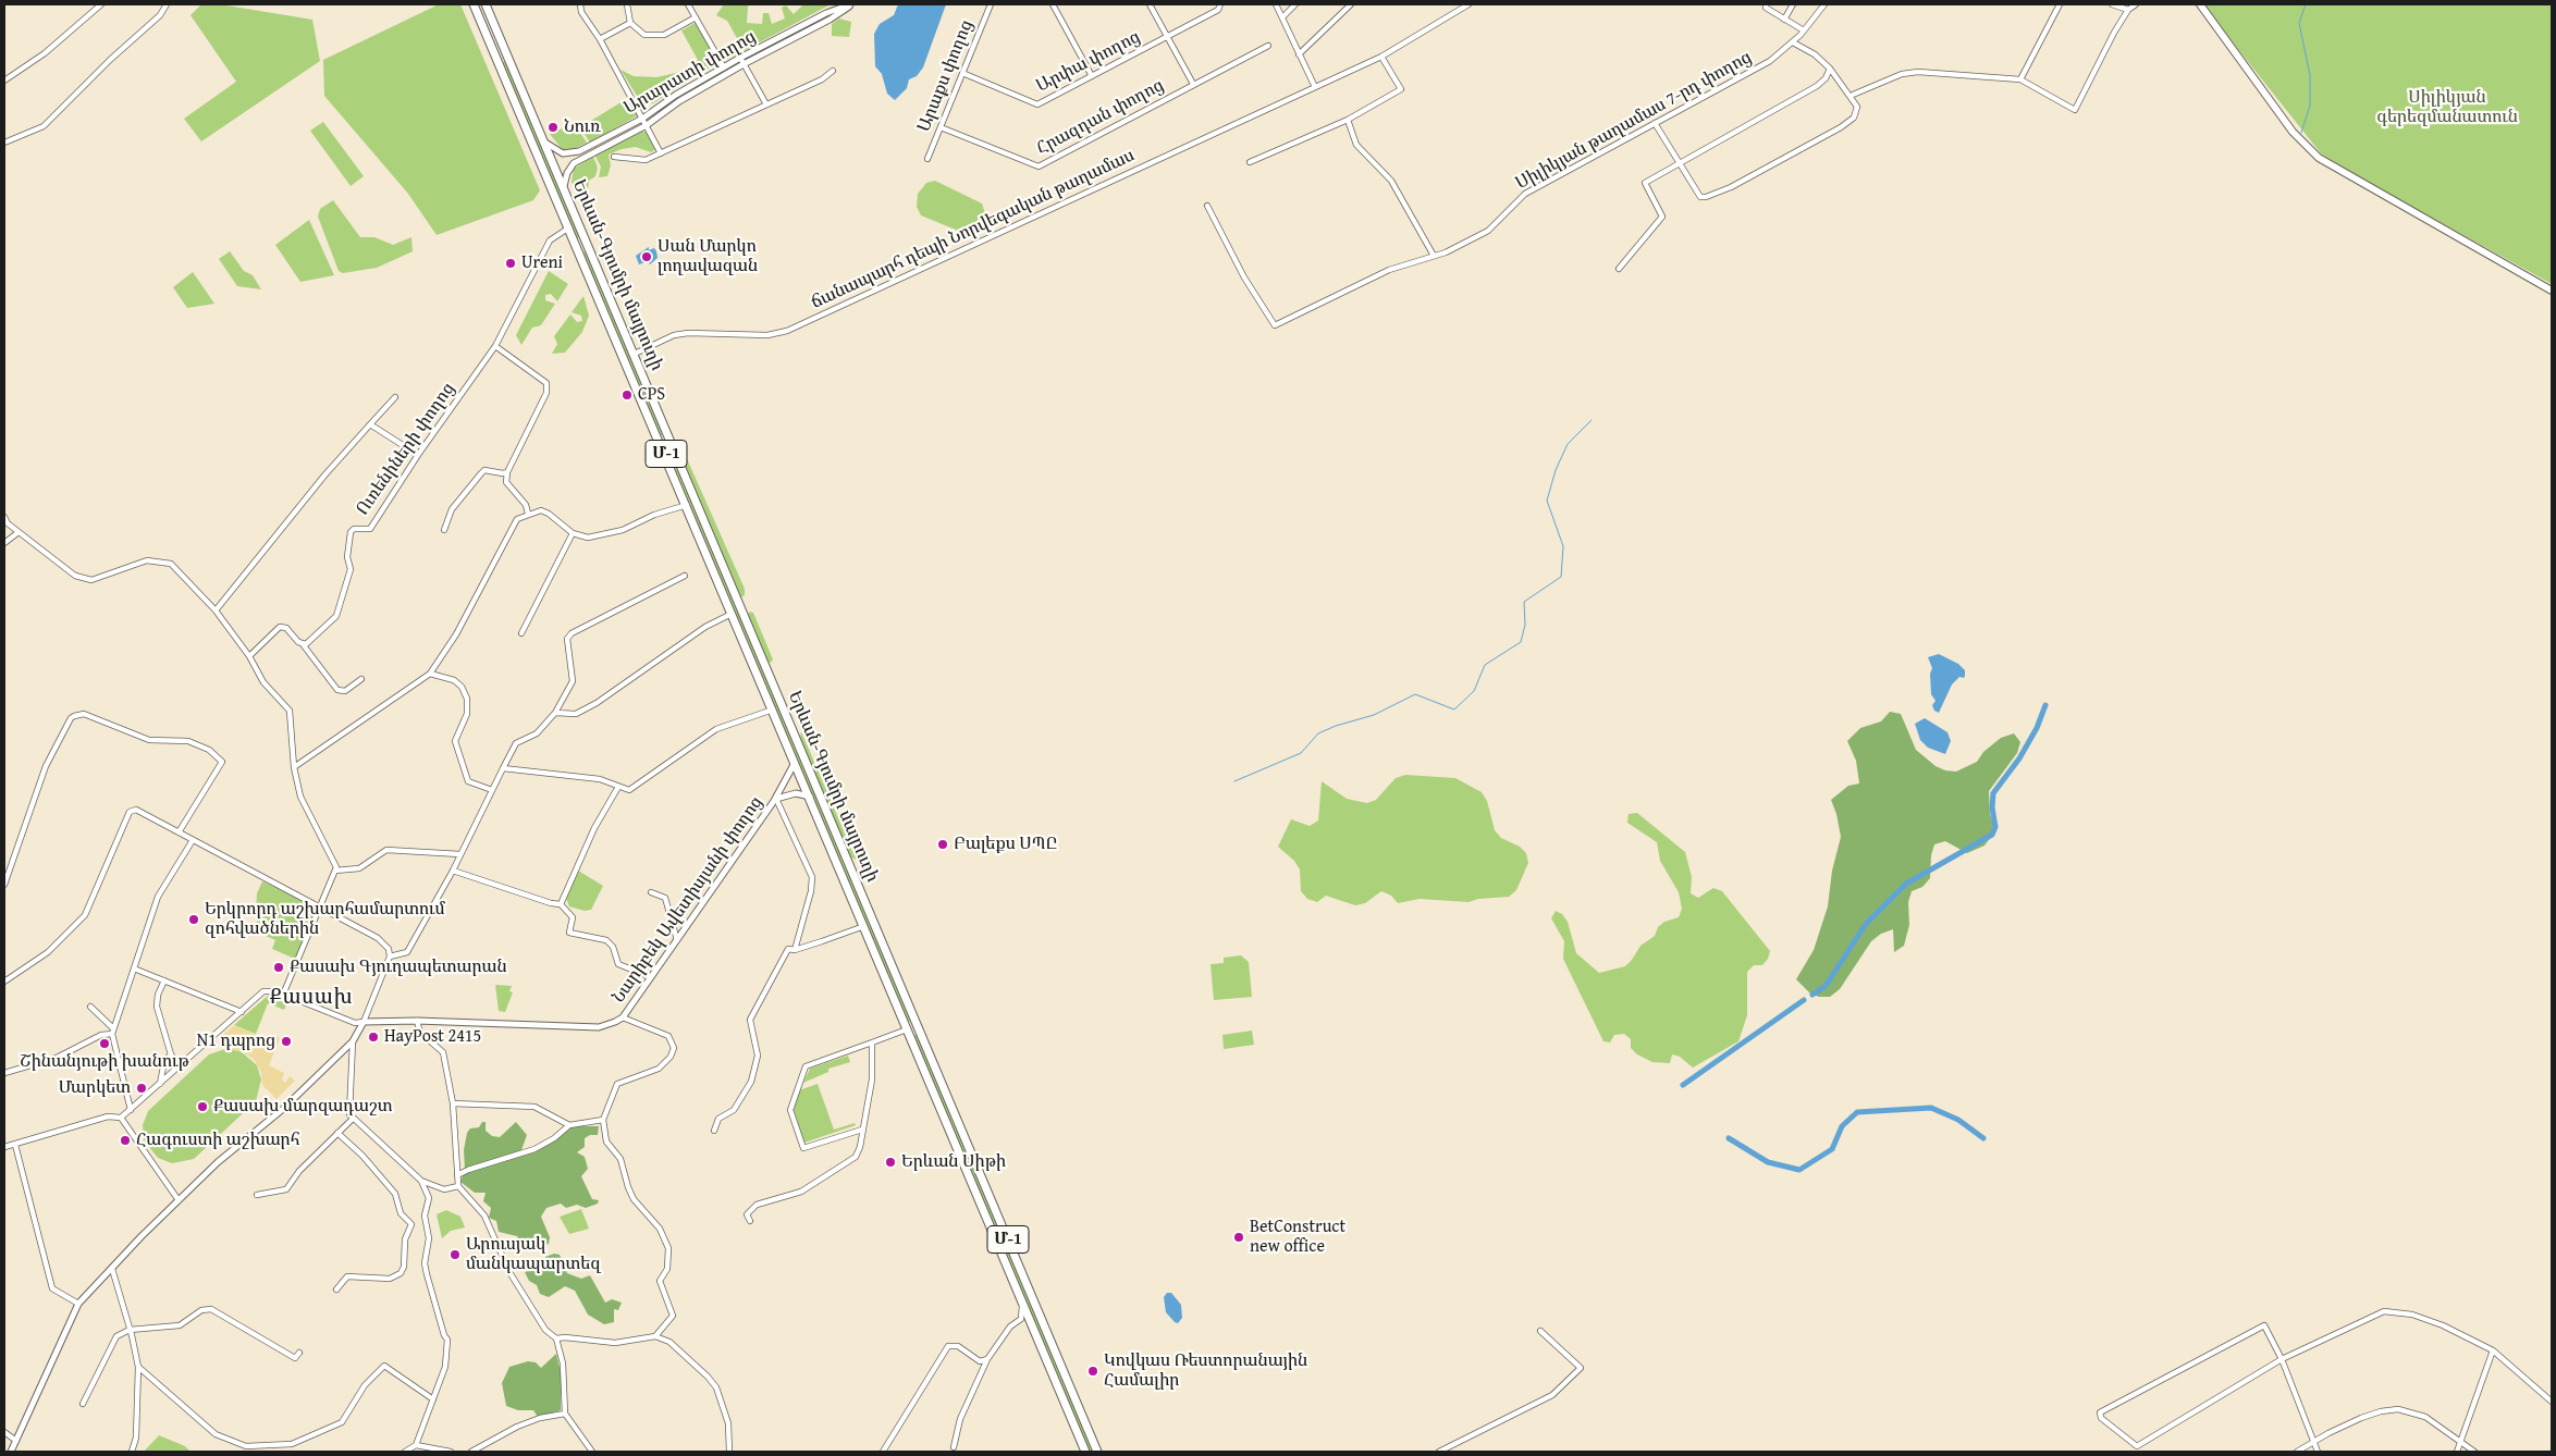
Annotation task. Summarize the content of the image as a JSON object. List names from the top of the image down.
{
  "streets": {
    "highway": ["Երևան-Գյումրի մայրուղի", "Մ-1"],
    "street": [
      "Արփա փողոց",
      "Արարատի փողոց",
      "Արաքս փողոց",
      "Հրազդան փողոց",
      "Սիլիկյան թաղամաս 7-րդ փողոց",
      "ճանապարհ դեպի Նորվեգական թաղամաս",
      "Ուռենիների փողոց",
      "Նարիբեկ Ավետիսյանի փողոց"
    ]
  },
  "crossings": [
    ["Արփա փողոց", "Արաքս փողոց"],
    ["Արարատի փողոց", "Երևան-Գյումրի մայրուղի"],
    ["Արաքս փողոց", "Հրազդան փողոց"],
    ["ճանապարհ դեպի Նորվեգական թաղամաս", "Երևան-Գյումրի մայրուղի"],
    ["Երևան-Գյումրի մայրուղի", "Ուռենիների փողոց"],
    ["Երևան-Գյումրի մայրուղի", "Մ-1"],
    ["Երևան-Գյումրի մայրուղի", "Նարիբեկ Ավետիսյանի փողոց"]
  ],
  "districts": ["Քասախ"],
  "parks": ["Սիլիկյան գերեզմանատուն"],
  "places": [
    "Նուռ",
    "Սան Մարկո լողավազան",
    "Ureni",
    "CPS",
    "Բալեքս ՍՊԸ",
    "Երկրորդ աշխարհամարտում զոհվածներին",
    "Քասախ Գյուղապետարան",
    "HayPost 2415",
    "N1 դպրոց",
    "Շինանյութի խանութ",
    "Մարկետ",
    "Քասախ մարզադաշտ",
    "Հագուստի աշխարհ",
    "Երևան Սիթի",
    "BetConstruct new office",
    "Արուսյակ մանկապարտեզ",
    "Կովկաս Ռեստորանային Համալիր"
  ]
}
